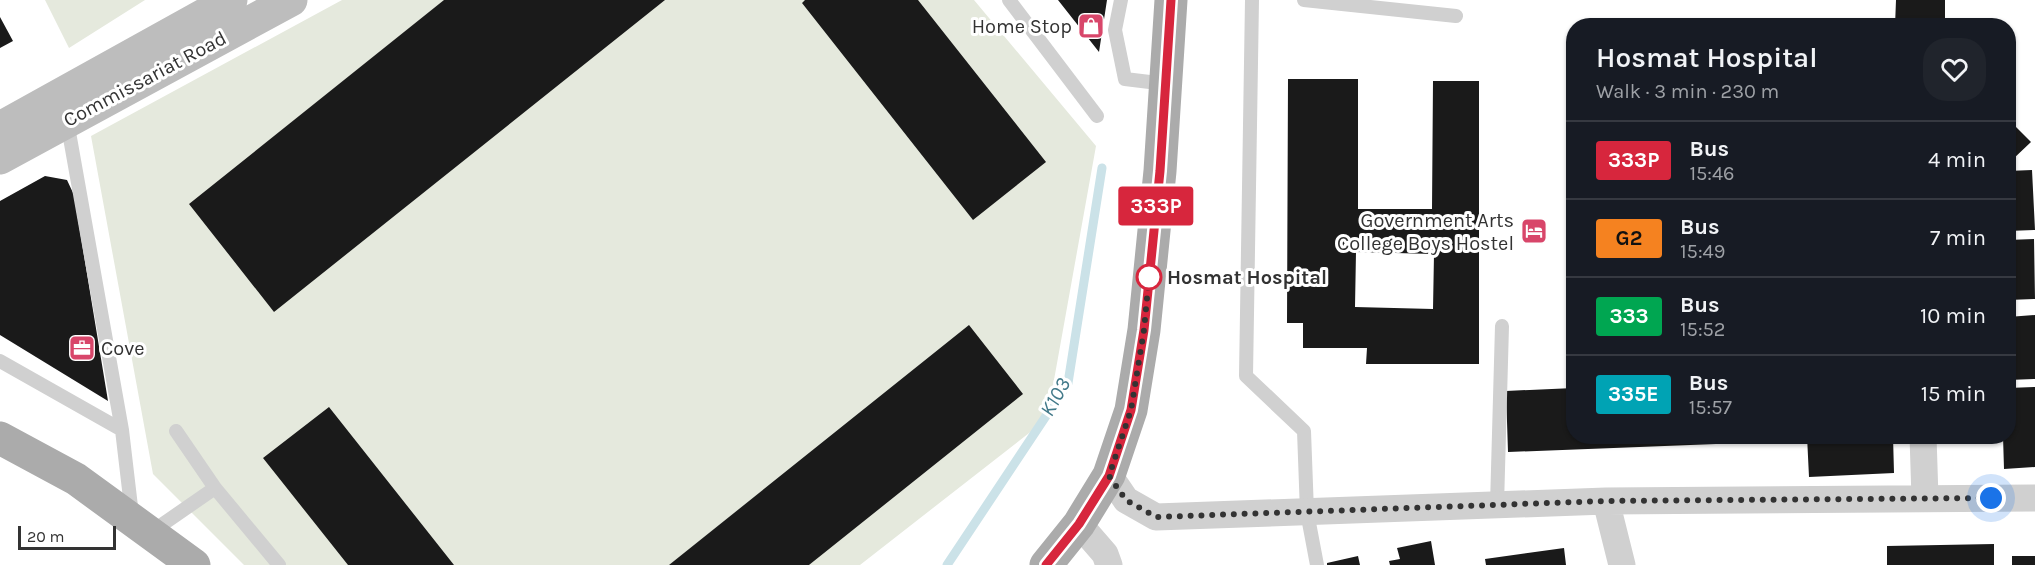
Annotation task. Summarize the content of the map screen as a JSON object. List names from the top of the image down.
{
  "streets": {
    "main road": ["Commissariat Road"]
  },
  "water": ["K103"],
  "places": {
    "shop": ["Home Stop"],
    "hotel": ["Government Arts College Boys Hostel"],
    "other": ["Hosmat Hospital"],
    "office": ["Cove"]
  },
  "lines": ["bus line 333P"],
  "scale_bar": "20 m",
  "page": {
    "on_map": "333P",
    "heading": ["Hosmat Hospital", "Walk · 3 min · 230 m"],
    "list": [
      {
        "mark": "333P",
        "name": "Bus",
        "note": "15:46",
        "value": "4 min"
      },
      {
        "mark": "G2",
        "name": "Bus",
        "note": "15:49",
        "value": "7 min"
      },
      {
        "mark": "333",
        "name": "Bus",
        "note": "15:52",
        "value": "10 min"
      },
      {
        "mark": "335E",
        "name": "Bus",
        "note": "15:57",
        "value": "15 min"
      }
    ],
    "scale": "20 m"
  }
}
